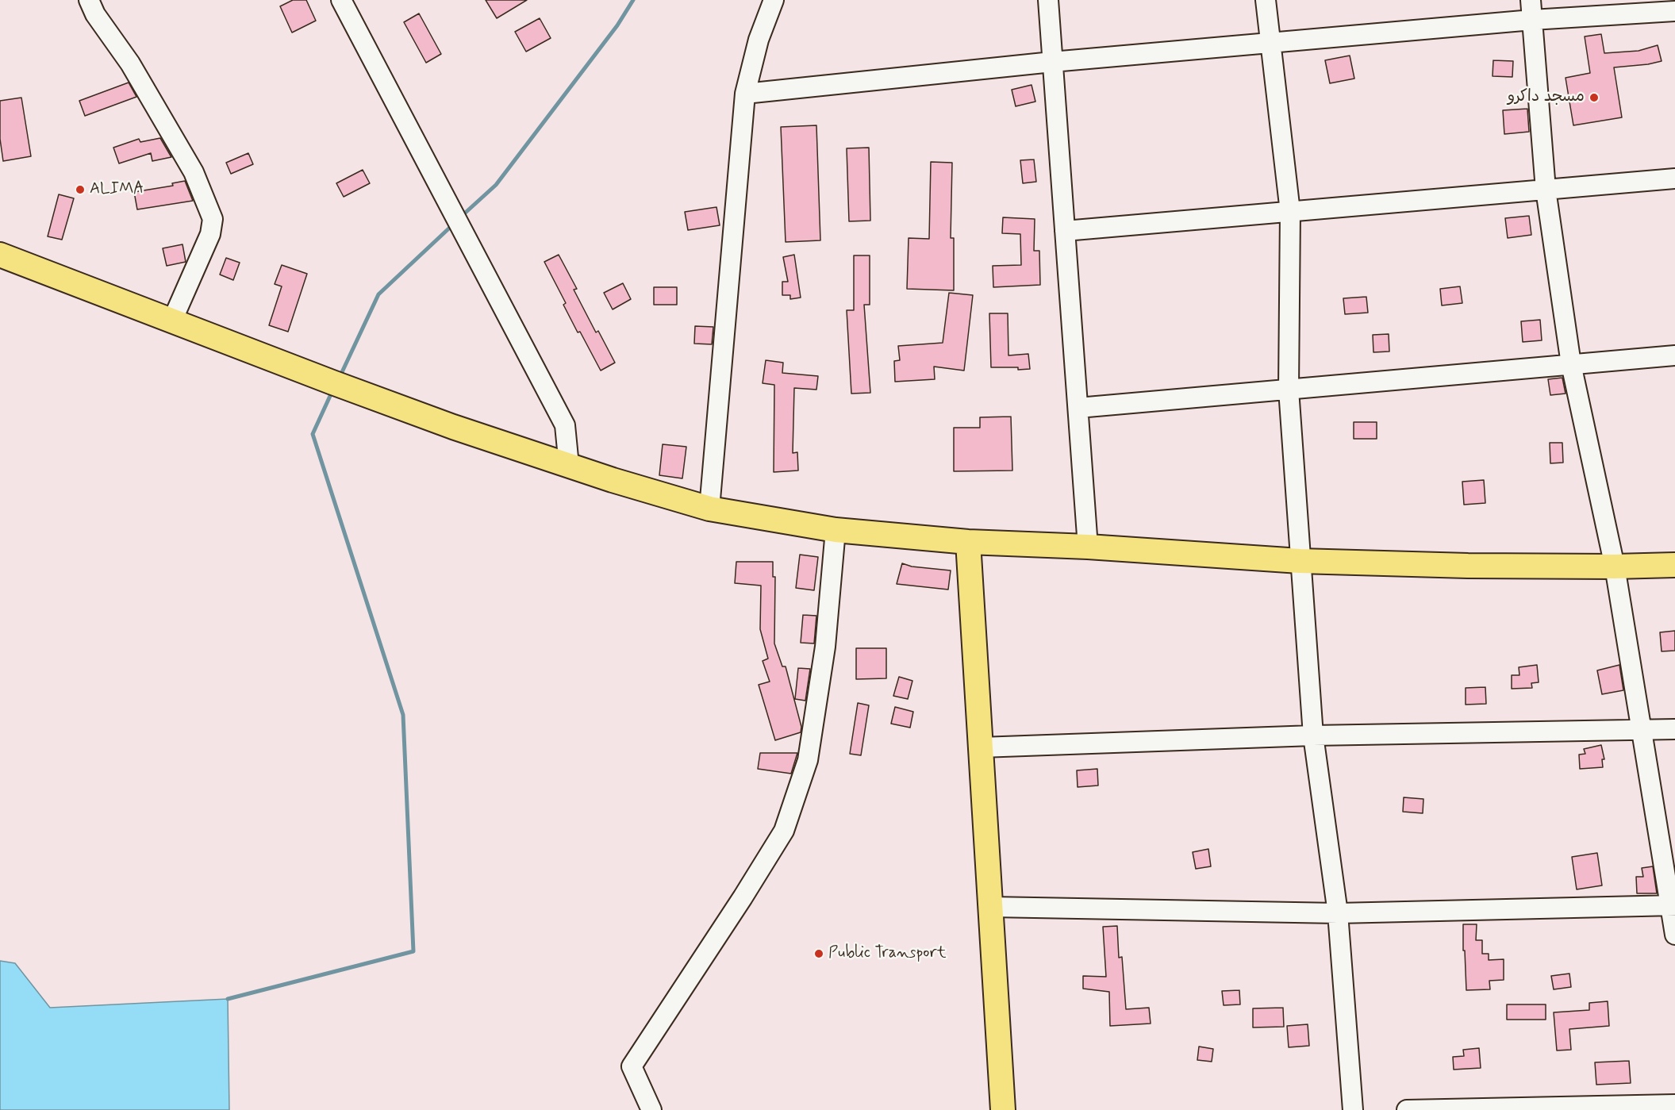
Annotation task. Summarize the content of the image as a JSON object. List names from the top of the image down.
{
  "places": ["مسجد داكرو", "ALIMA", "Public Transport"]
}
